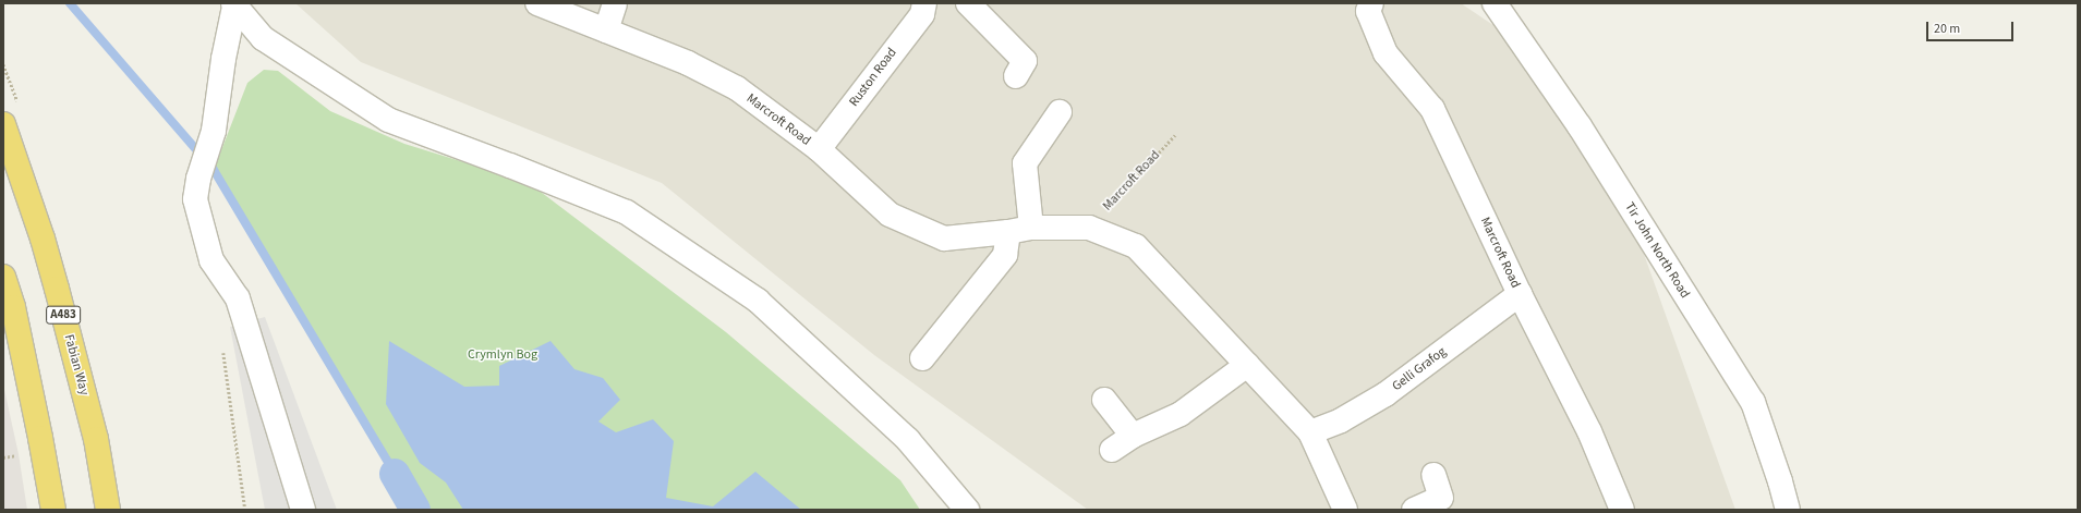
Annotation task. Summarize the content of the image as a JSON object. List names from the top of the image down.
{
  "streets": {
    "highway": ["A483", "Fabian Way"],
    "street": [
      "Ruston Road",
      "Marcroft Road",
      "Tir John North Road",
      "Gelli Grafog"
    ]
  },
  "crossings": [
    ["Ruston Road", "Marcroft Road"],
    ["Marcroft Road", "Gelli Grafog"]
  ],
  "parks": ["Crymlyn Bog"],
  "scale_bar": "20 m"
}
